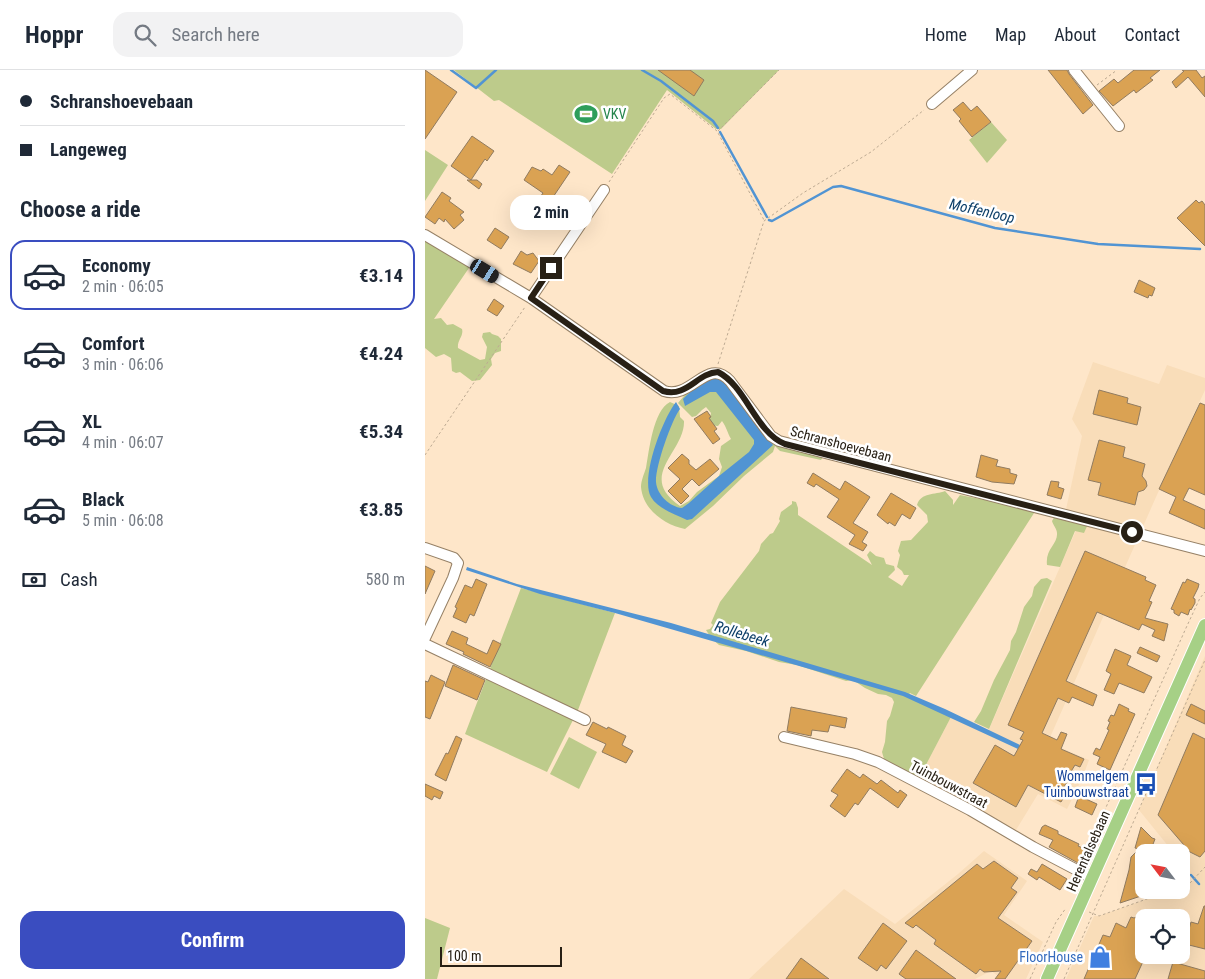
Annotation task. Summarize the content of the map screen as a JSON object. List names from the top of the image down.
{
  "streets": {
    "main road": ["Herentalsebaan"],
    "street": ["Schranshoevebaan", "Tuinbouwstraat"]
  },
  "crossings": [
    ["Tuinbouwstraat", "Herentalsebaan"]
  ],
  "water": ["Moffenloop", "Rollebeek"],
  "places": {
    "sports": ["VKV"],
    "bus stop": ["Wommelgem Tuinbouwstraat"],
    "shop": ["FloorHouse"]
  },
  "scale_bar": "100 m",
  "north": "top left",
  "page": {
    "header": "Hoppr",
    "search": "Search here",
    "nav": [
      "Home",
      "Map",
      "About",
      "Contact"
    ],
    "banner": ["Schranshoevebaan", "Langeweg"],
    "heading": "Choose a ride",
    "bubble": "2 min",
    "list": [
      {
        "name": "Economy",
        "note": "2 min · 06:05",
        "value": "€3.14"
      },
      {
        "name": "Comfort",
        "note": "3 min · 06:06",
        "value": "€4.24"
      },
      {
        "name": "XL",
        "note": "4 min · 06:07",
        "value": "€5.34"
      },
      {
        "name": "Black",
        "note": "5 min · 06:08",
        "value": "€3.85"
      }
    ],
    "pay": ["Cash", "580 m"],
    "buttons": "Confirm",
    "scale": "100 m"
  }
}
